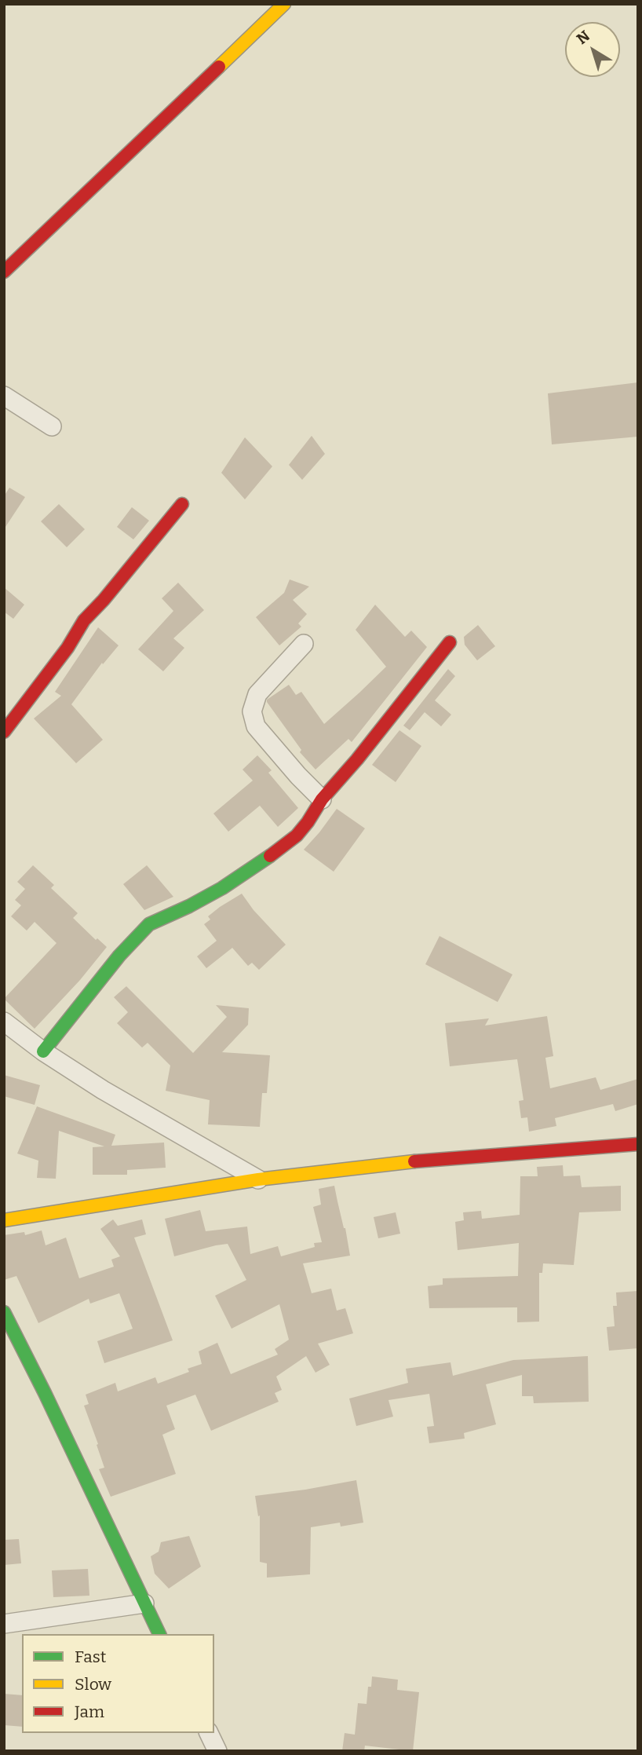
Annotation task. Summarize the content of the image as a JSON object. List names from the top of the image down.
{
  "legend": ["Fast", "Slow", "Jam"],
  "north": "top left"
}
